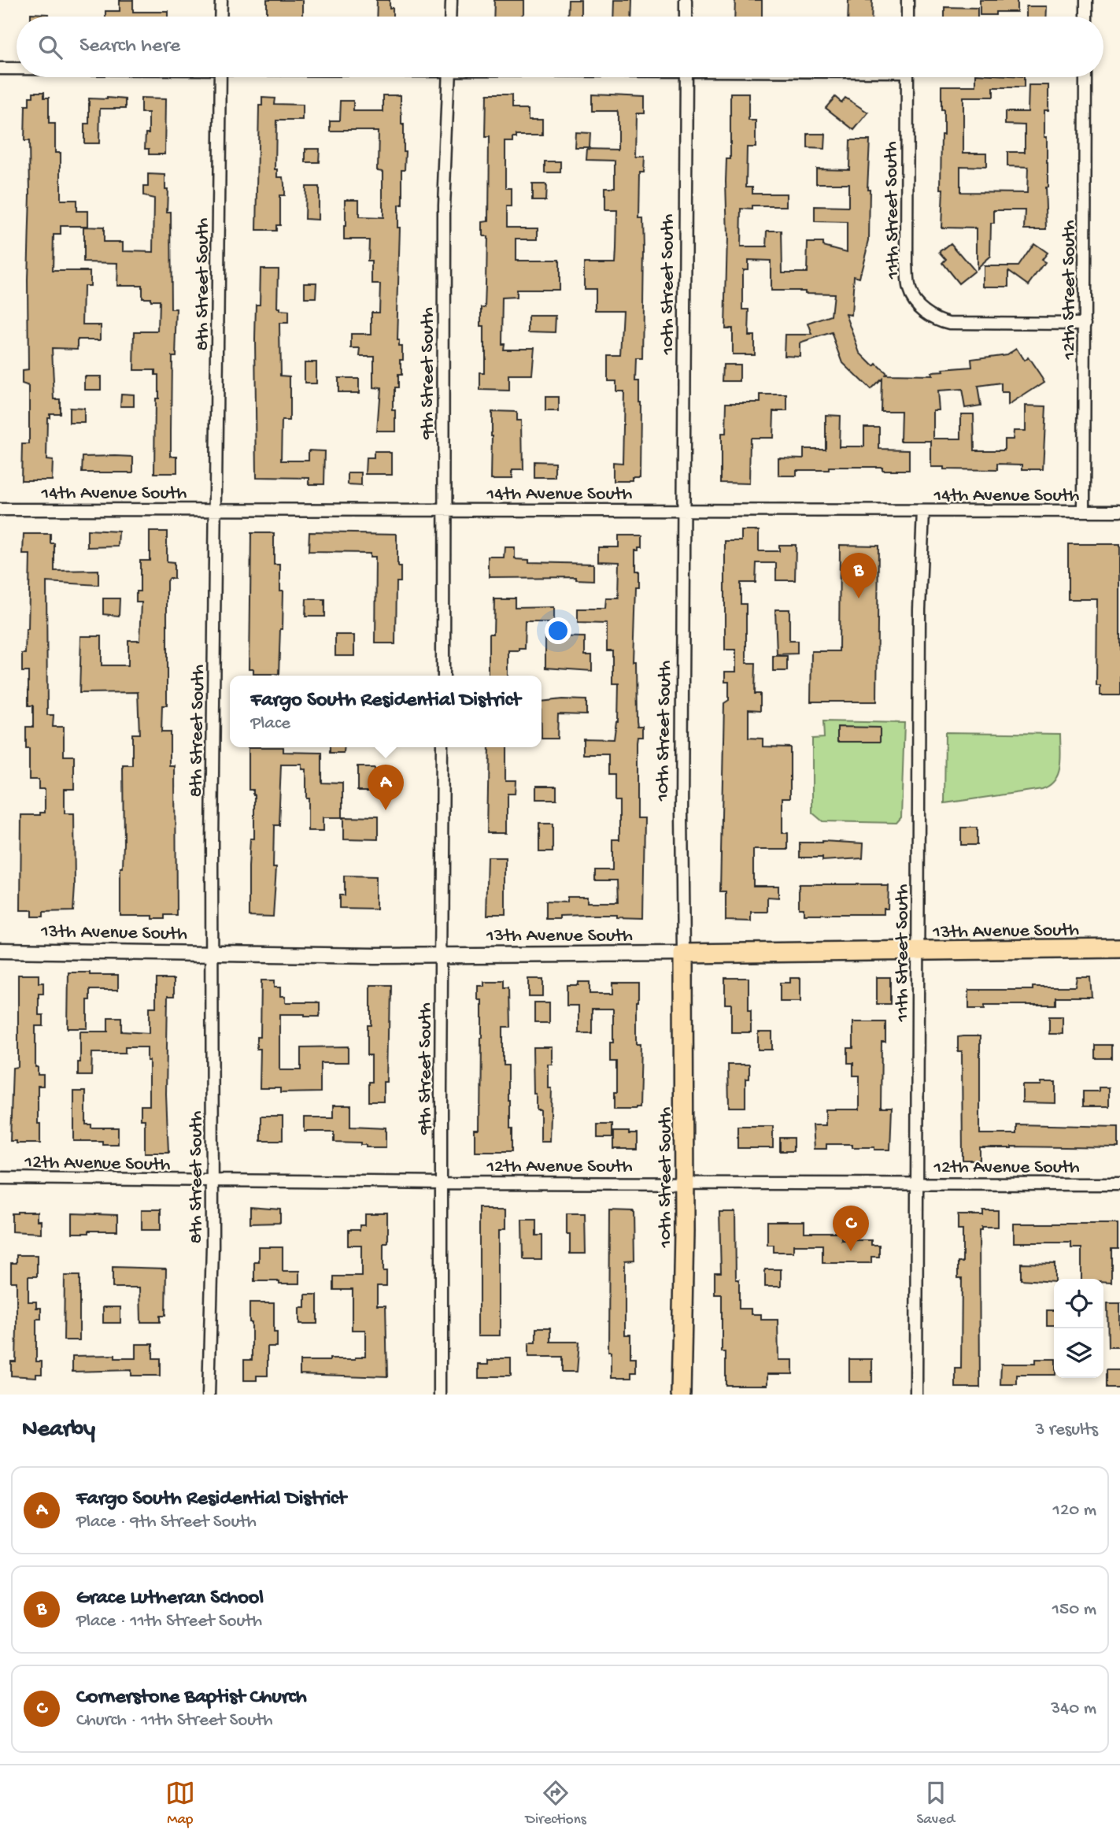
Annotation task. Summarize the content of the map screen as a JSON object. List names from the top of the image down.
{
  "streets": {
    "main road": ["10th Street South", "13th Avenue South"],
    "street": [
      "11th Street South",
      "8th Street South",
      "12th Street South",
      "9th Street South",
      "14th Avenue South",
      "12th Avenue South"
    ]
  },
  "crossings": [
    ["11th Street South", "12th Street South"],
    ["11th Street South", "14th Avenue South"],
    ["11th Street South", "13th Avenue South"],
    ["11th Street South", "12th Avenue South"],
    ["8th Street South", "14th Avenue South"],
    ["8th Street South", "13th Avenue South"],
    ["8th Street South", "12th Avenue South"],
    ["10th Street South", "14th Avenue South"],
    ["10th Street South", "13th Avenue South"],
    ["10th Street South", "12th Avenue South"],
    ["12th Street South", "14th Avenue South"],
    ["9th Street South", "14th Avenue South"],
    ["9th Street South", "13th Avenue South"],
    ["9th Street South", "12th Avenue South"]
  ],
  "page": {
    "search": "Search here",
    "pins": ["B", "A", "C"],
    "popup": ["Fargo South Residential District", "Place"],
    "heading": ["Nearby", "3 results"],
    "list": [
      {
        "mark": "A",
        "name": "Fargo South Residential District",
        "note": "Place · 9th Street South",
        "value": "120 m"
      },
      {
        "mark": "B",
        "name": "Grace Lutheran School",
        "note": "Place · 11th Street South",
        "value": "150 m"
      },
      {
        "mark": "C",
        "name": "Cornerstone Baptist Church",
        "note": "Church · 11th Street South",
        "value": "340 m"
      }
    ],
    "nav": ["Map", "Directions", "Saved"]
  }
}
